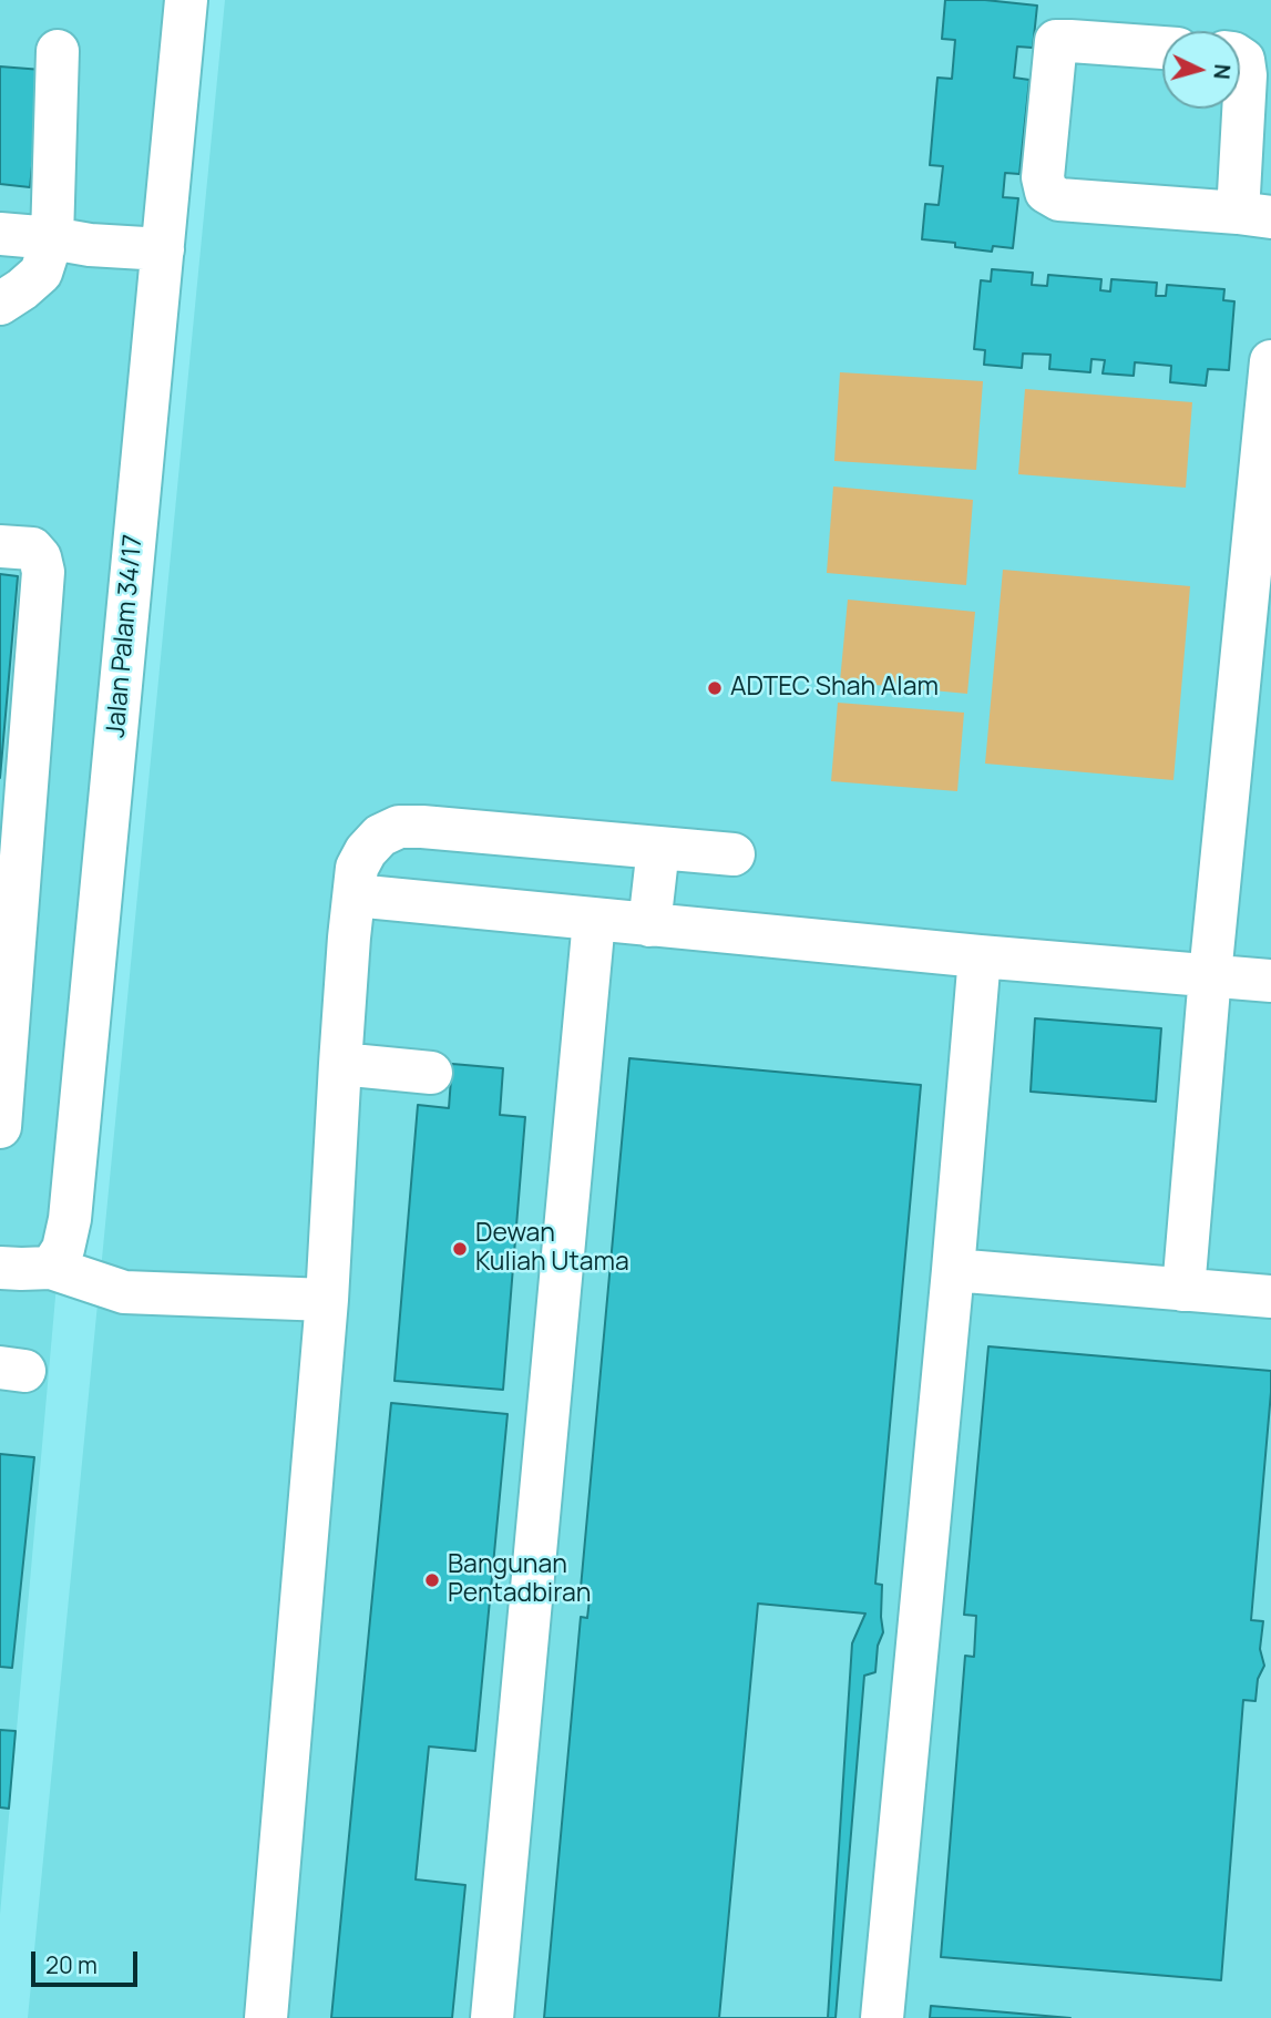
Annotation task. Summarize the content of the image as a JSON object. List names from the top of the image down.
{
  "streets": {
    "street": ["Jalan Palam 34/17"]
  },
  "places": ["ADTEC Shah Alam", "Dewan Kuliah Utama", "Bangunan Pentadbiran"],
  "scale_bar": "20 m",
  "north": "right"
}
